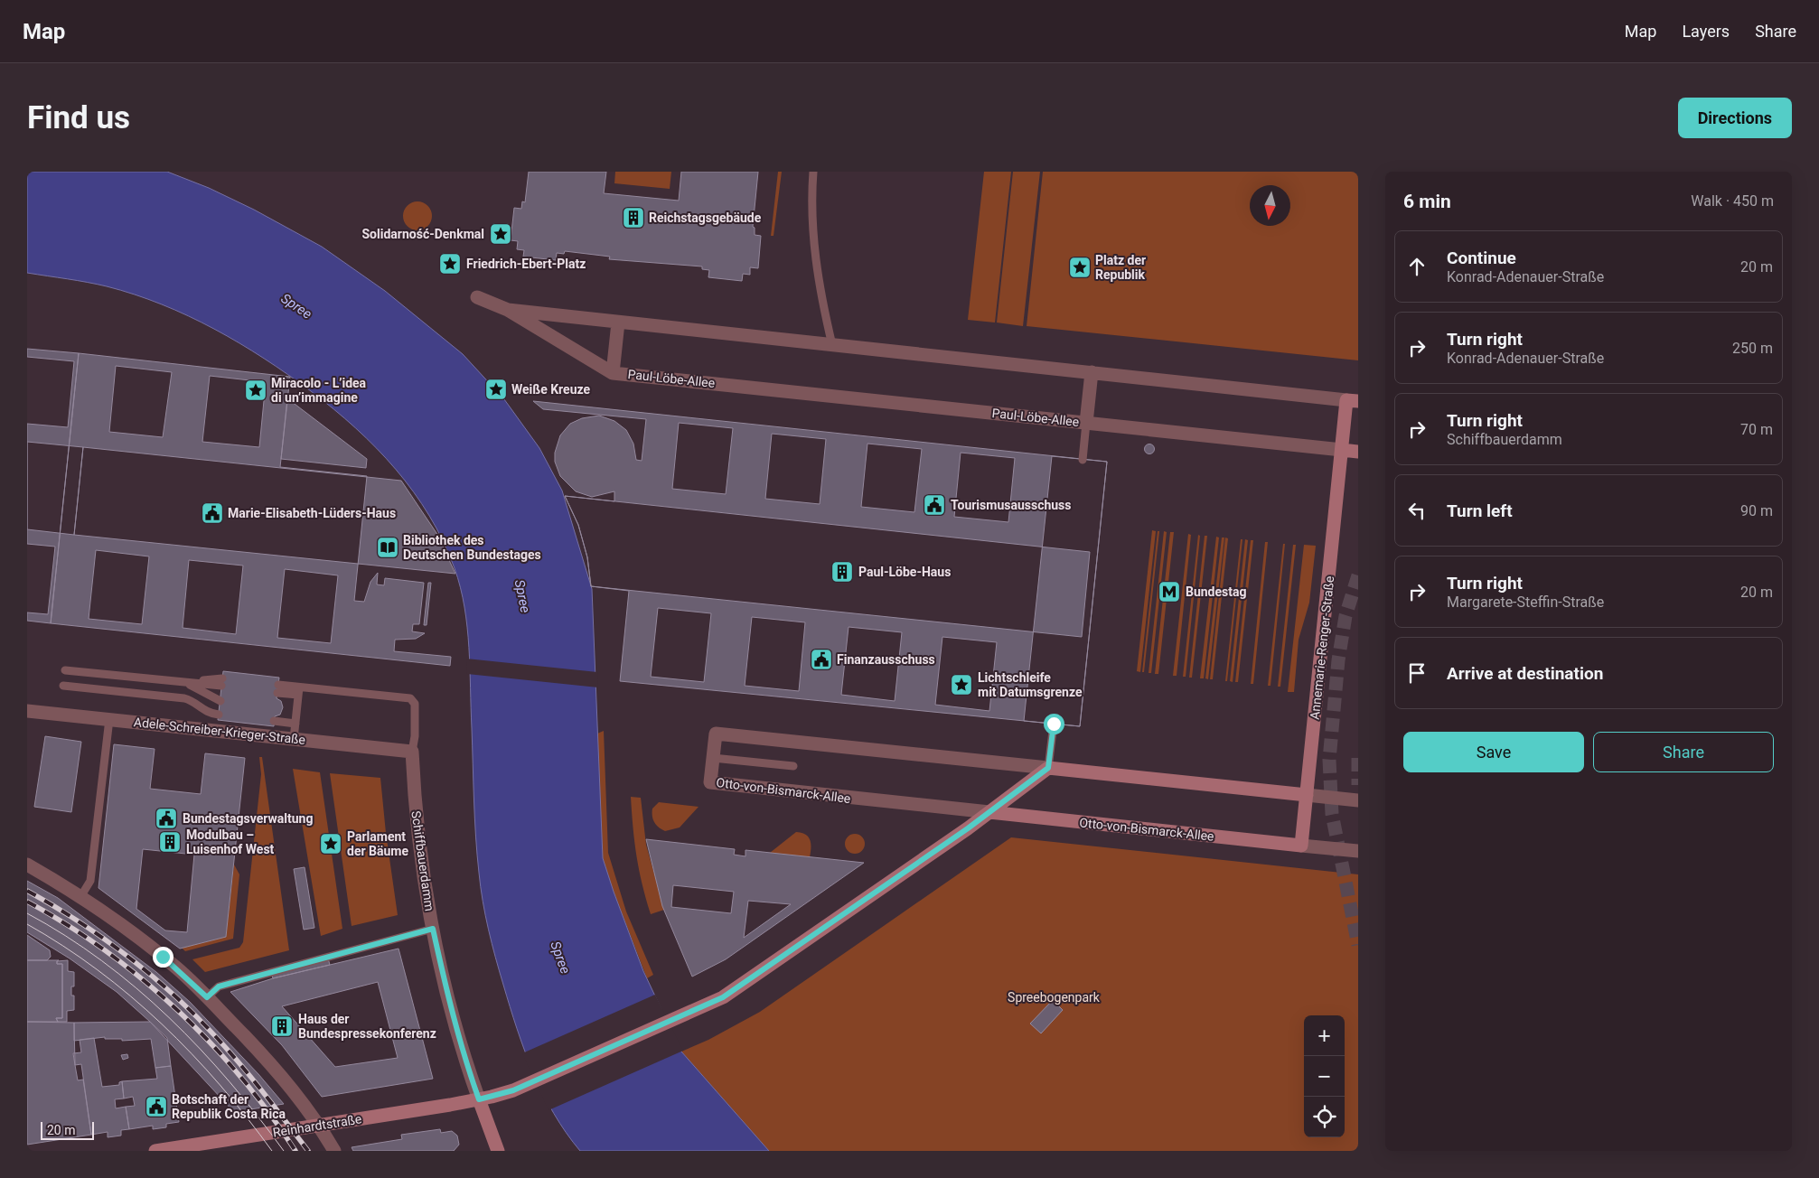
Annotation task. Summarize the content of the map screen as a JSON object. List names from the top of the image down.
{
  "streets": {
    "street": [
      "Paul-Löbe-Allee",
      "Annemarie-Renger-Straße",
      "Adele-Schreiber-Krieger-Straße",
      "Otto-von-Bismarck-Allee",
      "Schiffbauerdamm",
      "Reinhardtstraße"
    ]
  },
  "crossings": [
    ["Paul-Löbe-Allee", "Annemarie-Renger-Straße"],
    ["Annemarie-Renger-Straße", "Otto-von-Bismarck-Allee"],
    ["Adele-Schreiber-Krieger-Straße", "Schiffbauerdamm"],
    ["Otto-von-Bismarck-Allee", "Reinhardtstraße"],
    ["Schiffbauerdamm", "Reinhardtstraße"]
  ],
  "water": ["Spree"],
  "parks": ["Spreebogenpark"],
  "places": {
    "building": [
      "Reichstagsgebäude",
      "Paul-Löbe-Haus",
      "Modulbau – Luisenhof West",
      "Haus der Bundespressekonferenz"
    ],
    "place": [
      "Solidarność-Denkmal",
      "Friedrich-Ebert-Platz",
      "Platz der Republik",
      "Weiße Kreuze",
      "Miracolo - L’idea di un’immagine",
      "Lichtschleife mit Datumsgrenze",
      "Parlament der Bäume"
    ],
    "public building": [
      "Tourismusausschuss",
      "Marie-Elisabeth-Lüders-Haus",
      "Finanzausschuss",
      "Bundestagsverwaltung",
      "Botschaft der Republik Costa Rica"
    ],
    "library": ["Bibliothek des Deutschen Bundestages"],
    "metro station": ["Bundestag"]
  },
  "scale_bar": "20 m",
  "north": "bottom",
  "page": {
    "header": "Map",
    "nav": ["Map", "Layers", "Share"],
    "buttons": [
      "Directions",
      ["Save", "Share"]
    ],
    "title": "Find us",
    "heading": ["6 min", "Walk · 450 m"],
    "list": [
      ["Continue", "Konrad-Adenauer-Straße", "20 m"],
      ["Turn right", "Konrad-Adenauer-Straße", "250 m"],
      ["Turn right", "Schiffbauerdamm", "70 m"],
      ["Turn left", "90 m"],
      ["Turn right", "Margarete-Steffin-Straße", "20 m"],
      "Arrive at destination"
    ],
    "map_buttons": ["+", "−"],
    "scale": "20 m"
  }
}
